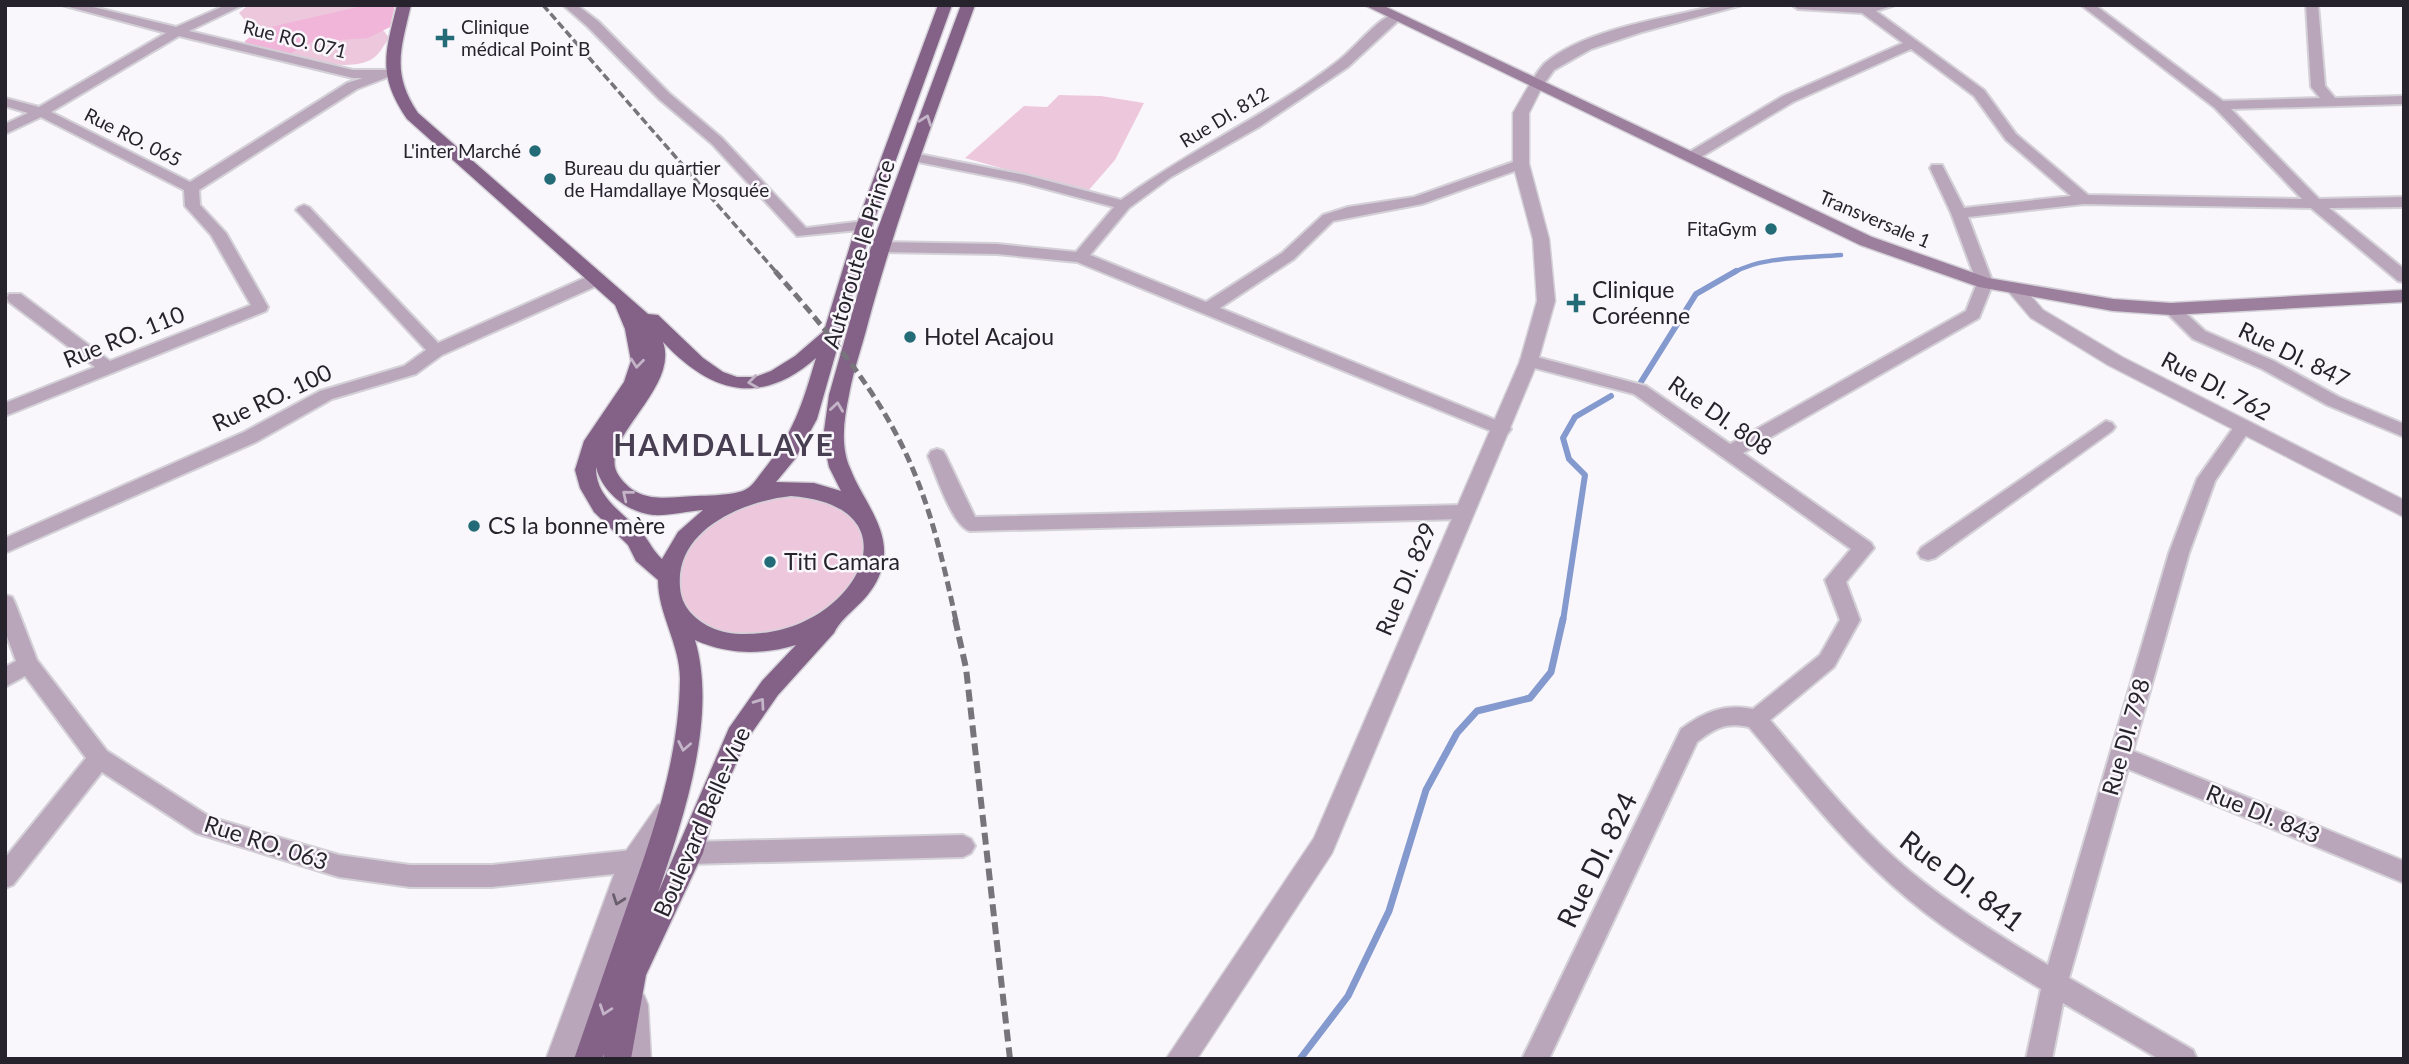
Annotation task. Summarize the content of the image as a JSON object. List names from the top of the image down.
{
  "streets": {
    "main road": ["Transversale 1", "Autoroute le Prince", "Boulevard Belle-Vue"],
    "street": [
      "Rue RO. 071",
      "Rue DI. 812",
      "Rue RO. 065",
      "Rue RO. 110",
      "Rue DI. 847",
      "Rue DI. 762",
      "Rue RO. 100",
      "Rue DI. 808",
      "Rue DI. 829",
      "Rue DI. 798",
      "Rue DI. 843",
      "Rue RO. 063",
      "Rue DI. 824",
      "Rue DI. 841"
    ]
  },
  "crossings": [
    ["Rue DI. 812", "Transversale 1"],
    ["Rue RO. 065", "Rue RO. 110"],
    ["Transversale 1", "Rue DI. 847"],
    ["Transversale 1", "Rue DI. 762"],
    ["Transversale 1", "Rue DI. 829"],
    ["Autoroute le Prince", "Boulevard Belle-Vue"],
    ["Rue DI. 762", "Rue DI. 798"],
    ["Rue DI. 808", "Rue DI. 829"],
    ["Rue DI. 808", "Rue DI. 824"],
    ["Rue DI. 808", "Rue DI. 841"],
    ["Rue DI. 798", "Rue DI. 843"],
    ["Rue DI. 798", "Rue DI. 841"],
    ["Boulevard Belle-Vue", "Rue RO. 063"],
    ["Rue DI. 824", "Rue DI. 841"]
  ],
  "districts": ["HAMDALLAYE"],
  "places": {
    "health": ["Clinique médical Point B", "Clinique Coréenne"],
    "other": [
      "L'inter Marché",
      "Bureau du quartier de Hamdallaye Mosquée",
      "FitaGym",
      "Hotel Acajou",
      "CS la bonne mère",
      "Titi Camara"
    ]
  }
}
